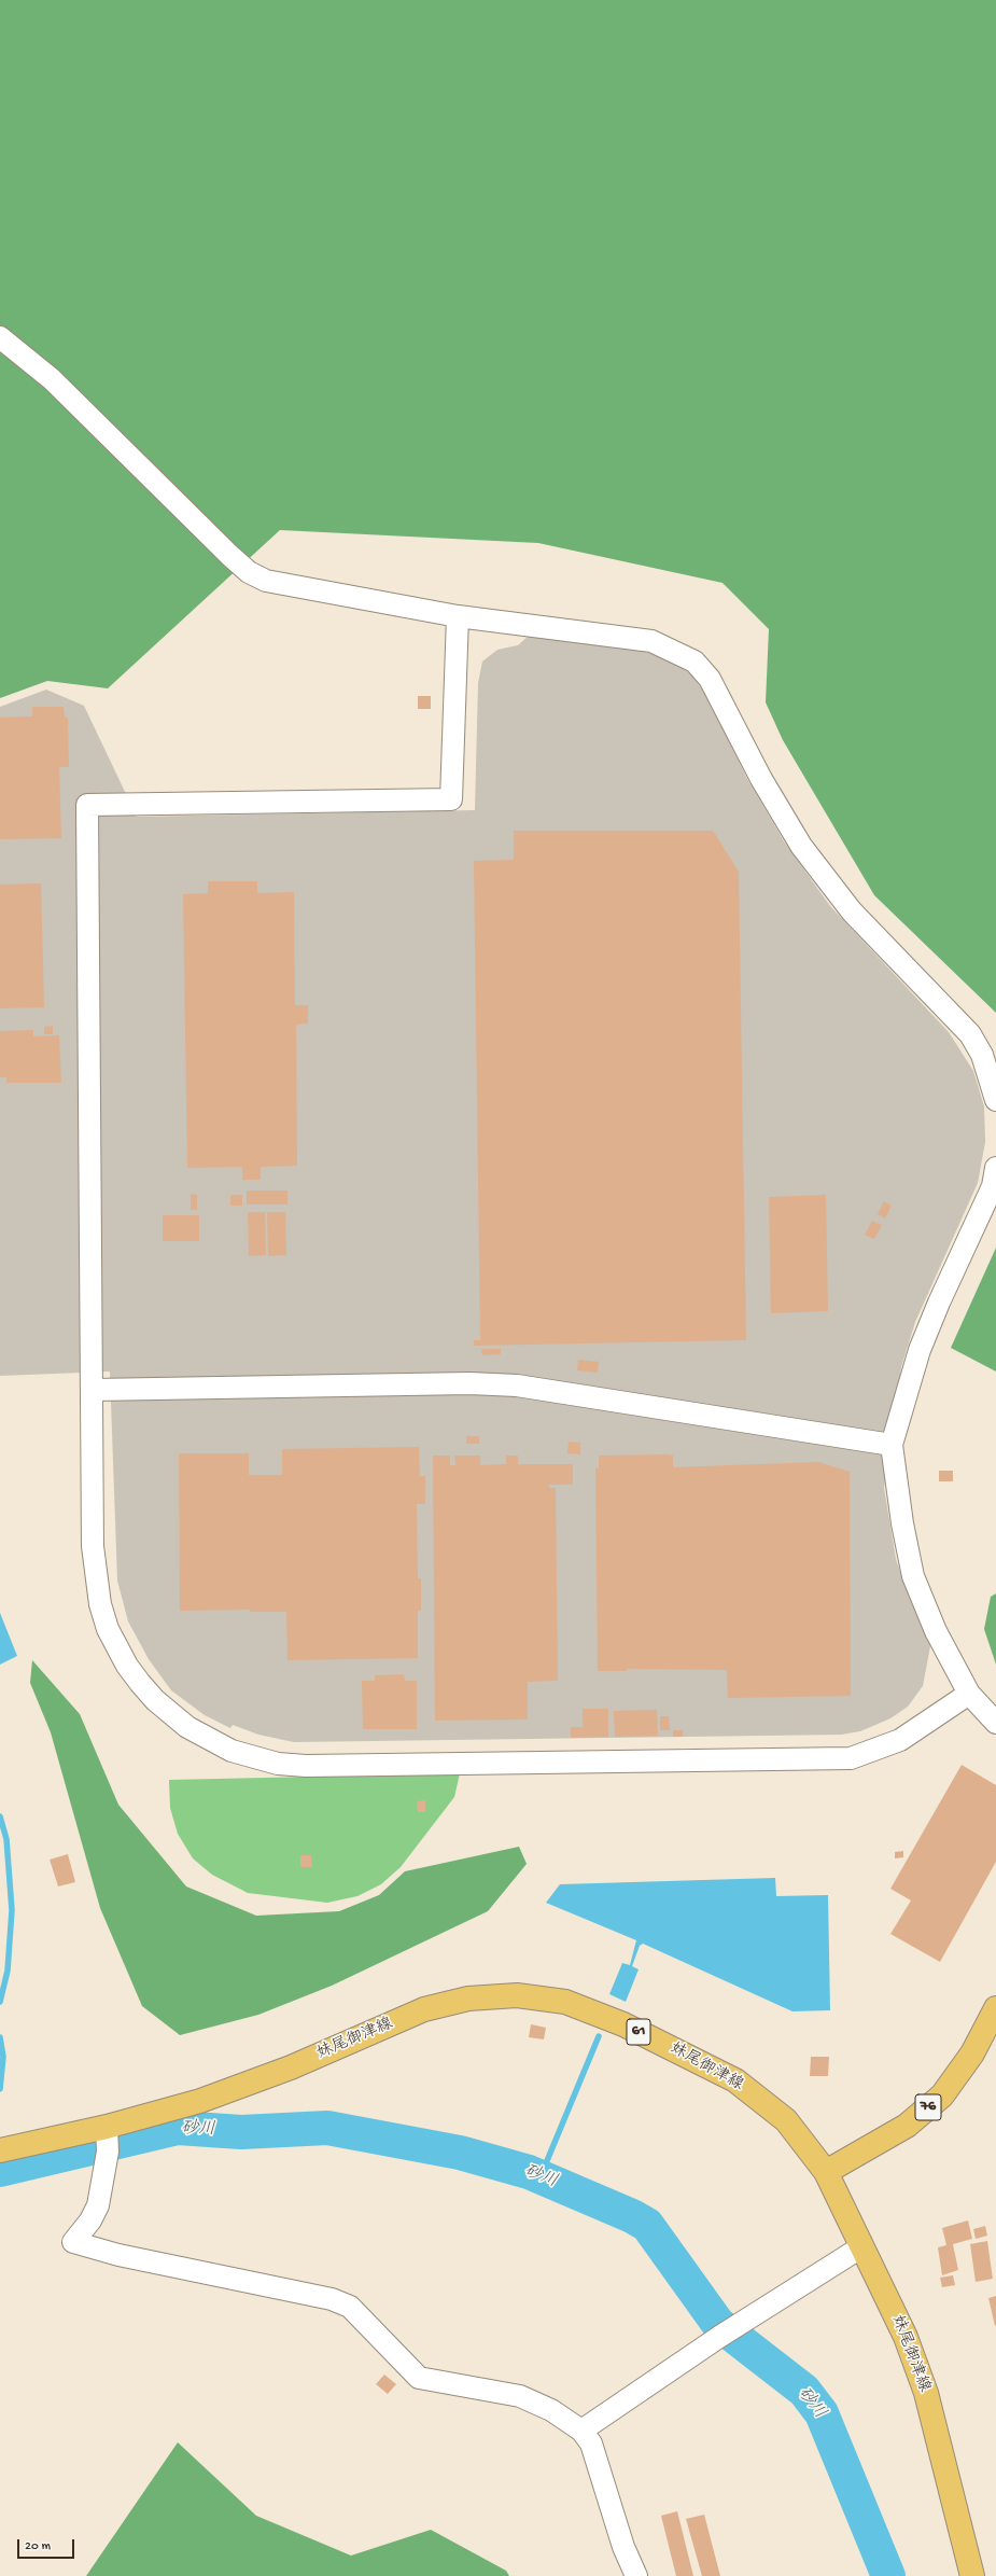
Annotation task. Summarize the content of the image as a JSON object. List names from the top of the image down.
{
  "streets": {
    "main road": ["61", "妹尾御津線", "76"]
  },
  "crossings": [
    ["妹尾御津線", "76"]
  ],
  "water": ["砂川"],
  "scale_bar": "20 m"
}
